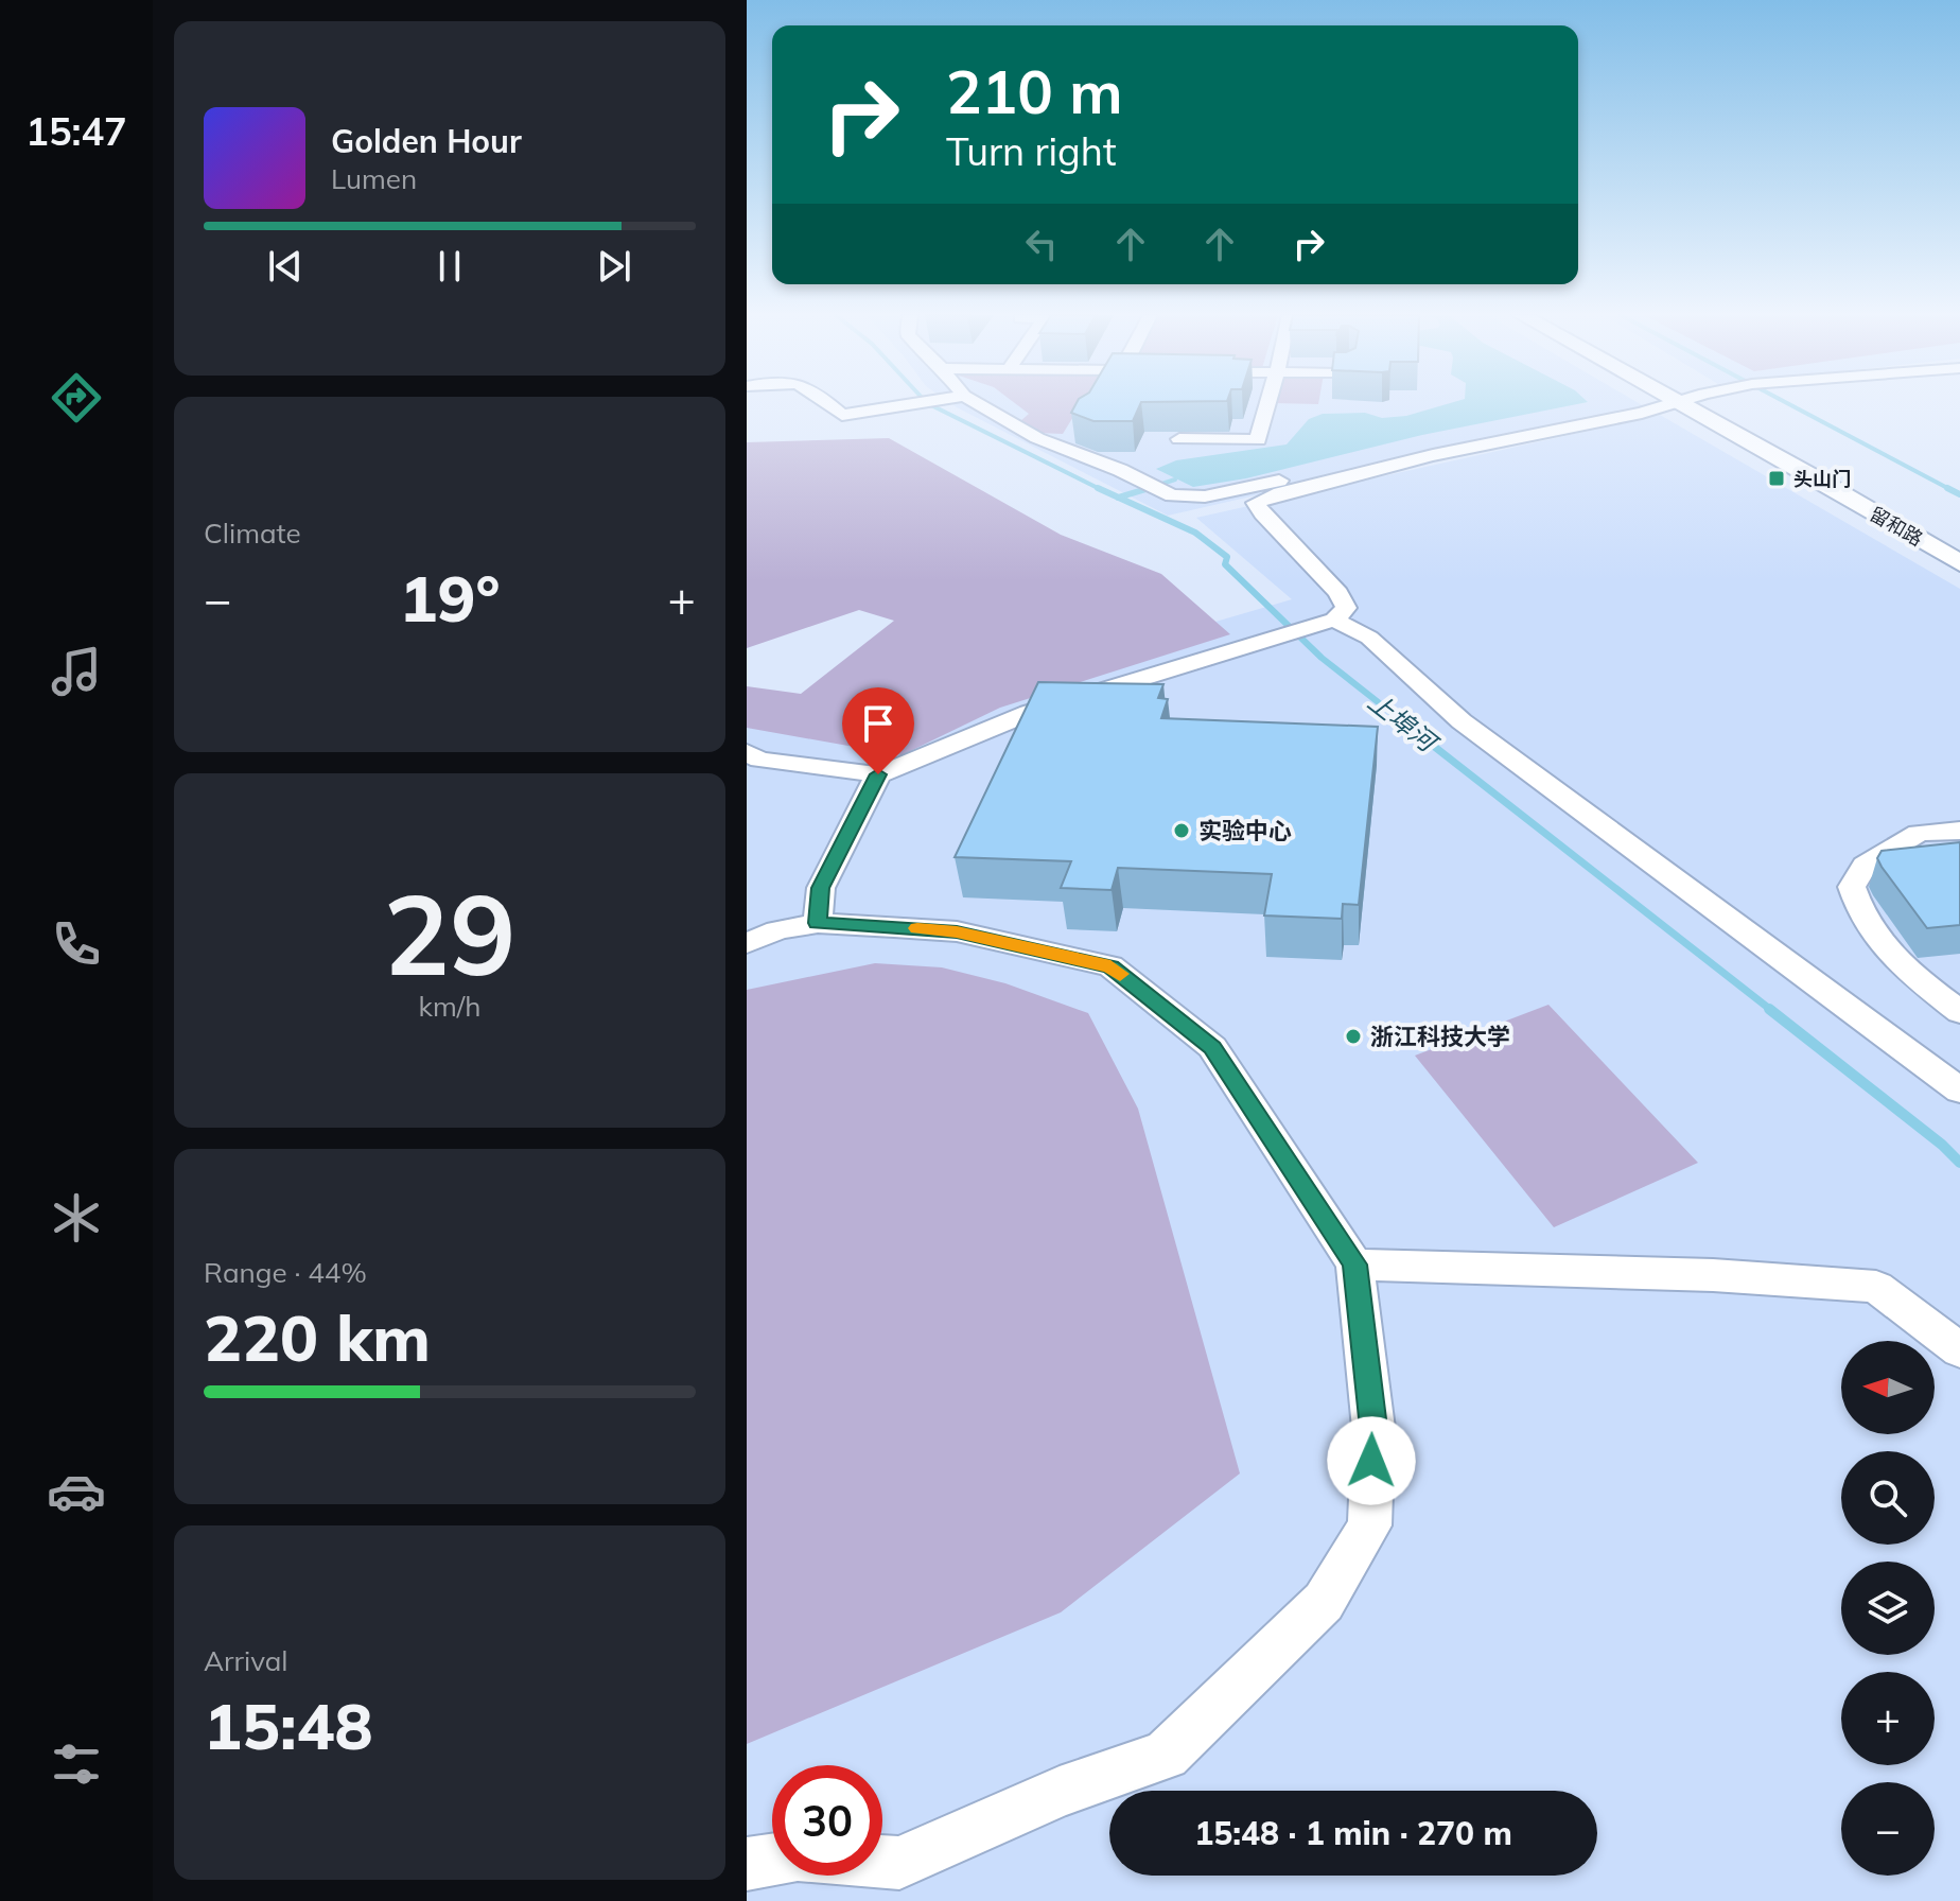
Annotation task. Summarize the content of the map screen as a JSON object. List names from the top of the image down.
{
  "streets": {
    "main road": ["留和路"]
  },
  "water": ["上埠河"],
  "places": {
    "transit": ["头山门"],
    "other": ["实验中心", "浙江科技大学"]
  },
  "north": "left",
  "page": {
    "tabs": "15:47",
    "turn": ["210 m", "Turn right"],
    "song": ["Golden Hour", "Lumen"],
    "tile": [
      "Climate",
      ["29", "km/h"],
      ["Range · 44%", "220 km"],
      ["Arrival", "15:48"]
    ],
    "heat": ["−", "19°", "+"],
    "map_buttons": ["+", "−"],
    "limit": "30",
    "trip": "15:48 · 1 min · 270 m"
  }
}
